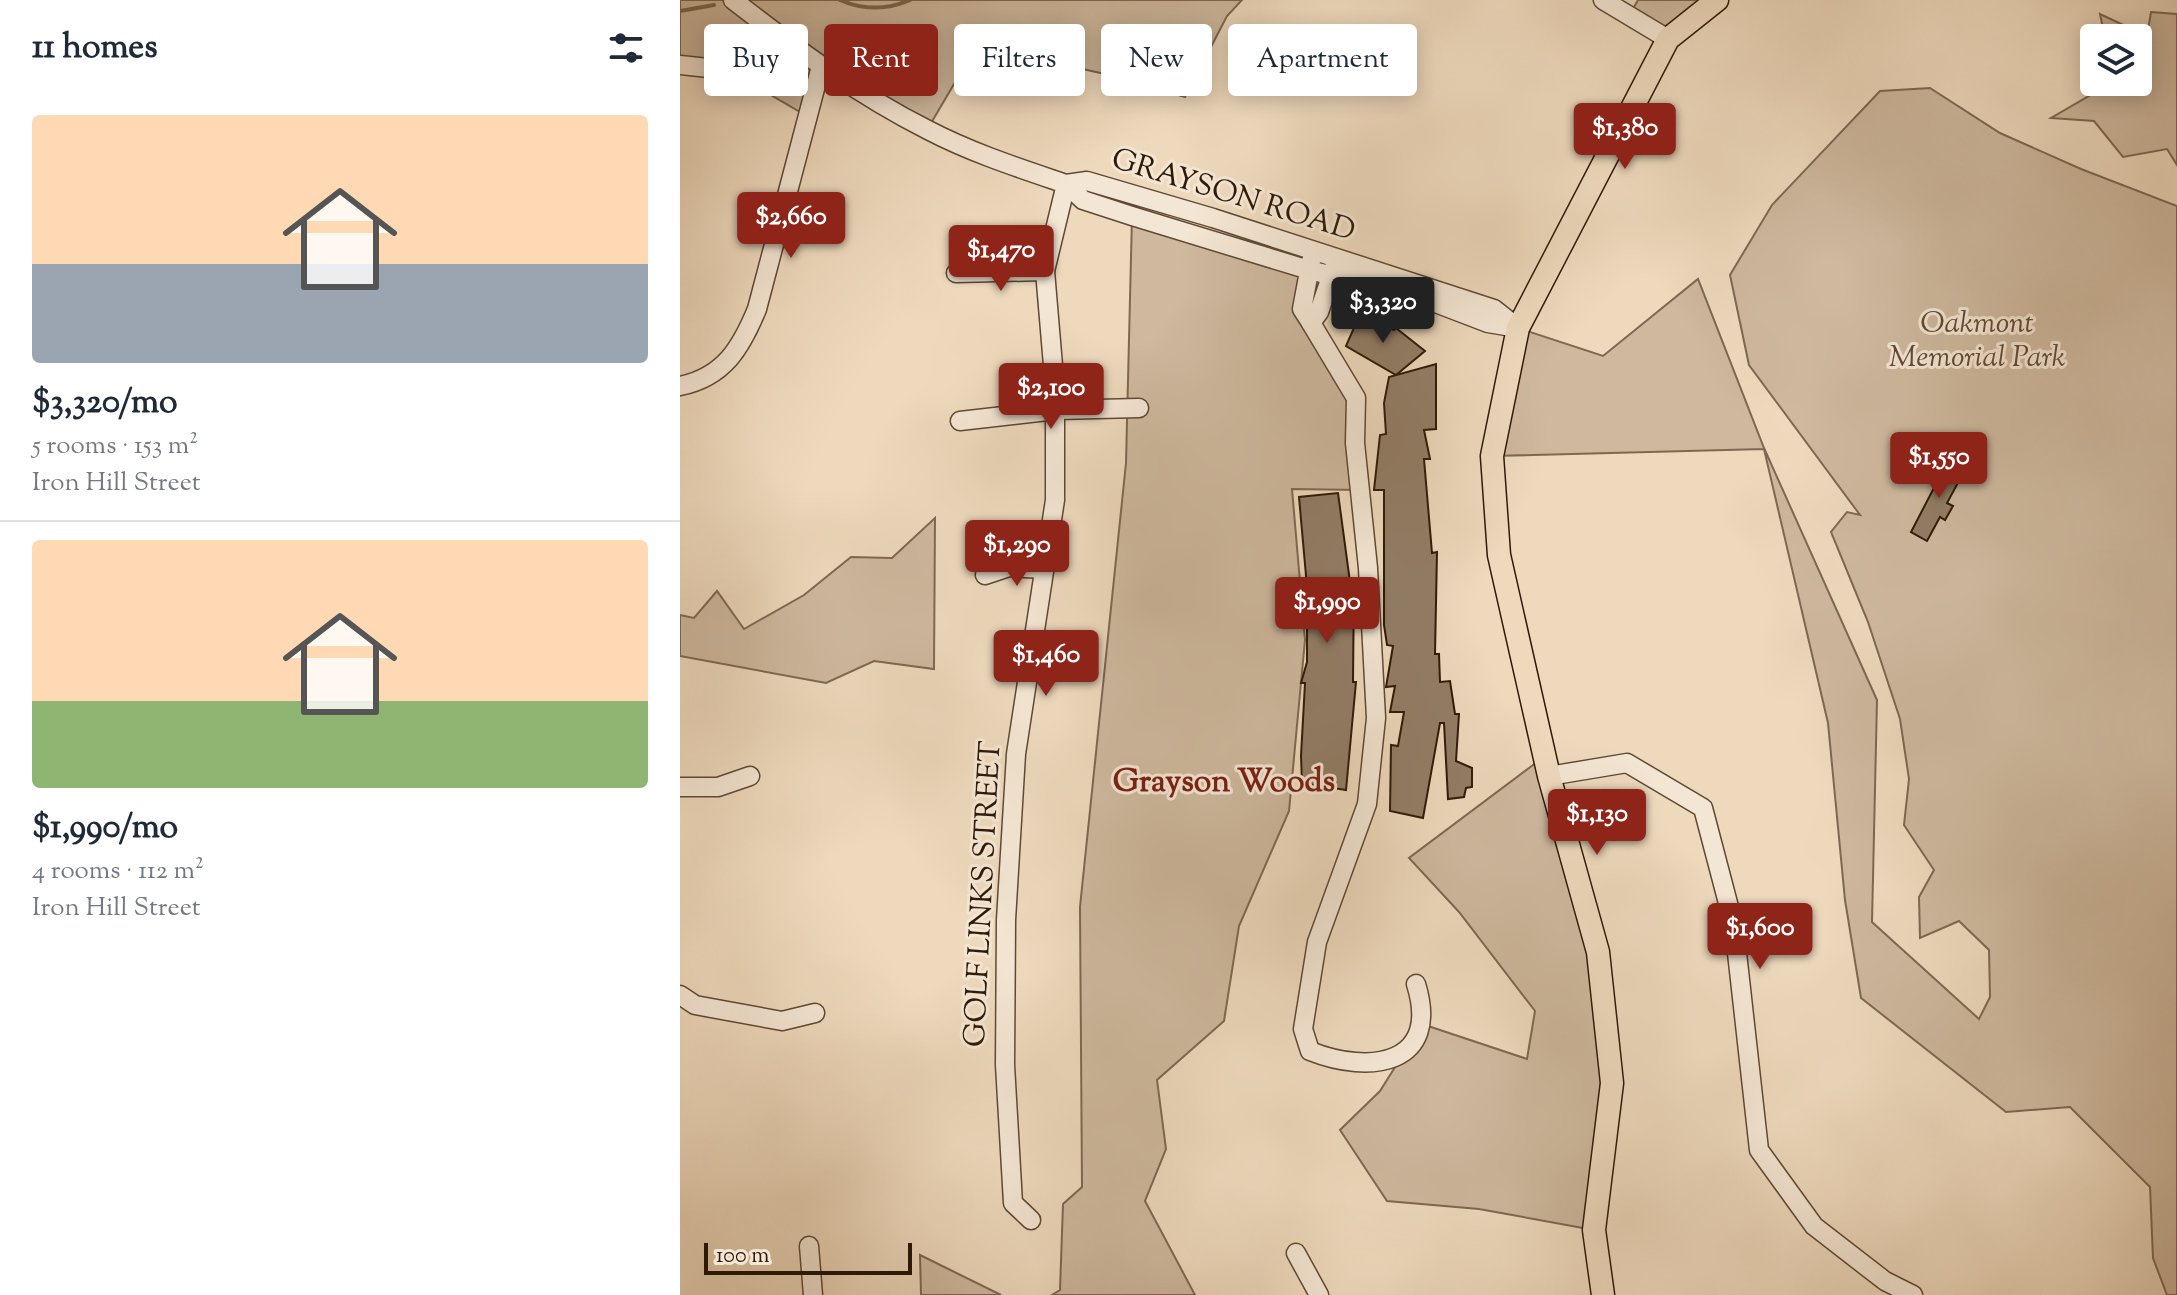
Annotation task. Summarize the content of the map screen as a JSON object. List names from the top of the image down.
{
  "streets": {
    "street": ["GRAYSON ROAD", "GOLF LINKS STREET"]
  },
  "crossings": [
    ["GRAYSON ROAD", "GOLF LINKS STREET"]
  ],
  "districts": ["Grayson Woods"],
  "parks": ["Oakmont Memorial Park"],
  "scale_bar": "100 m",
  "page": {
    "heading": "11 homes",
    "chip": [
      "Buy",
      "Rent",
      "Filters",
      "New",
      "Apartment"
    ],
    "list": [
      {
        "name": "$3,320/mo",
        "note": "5 rooms · 153 m² · Iron Hill Street"
      },
      {
        "name": "$1,990/mo",
        "note": "4 rooms · 112 m² · Iron Hill Street"
      }
    ],
    "price": [
      "$1,380",
      "$2,660",
      "$1,470",
      "$3,320",
      "$2,100",
      "$1,550",
      "$1,290",
      "$1,990",
      "$1,460",
      "$1,130",
      "$1,600"
    ],
    "scale": "100 m"
  }
}
